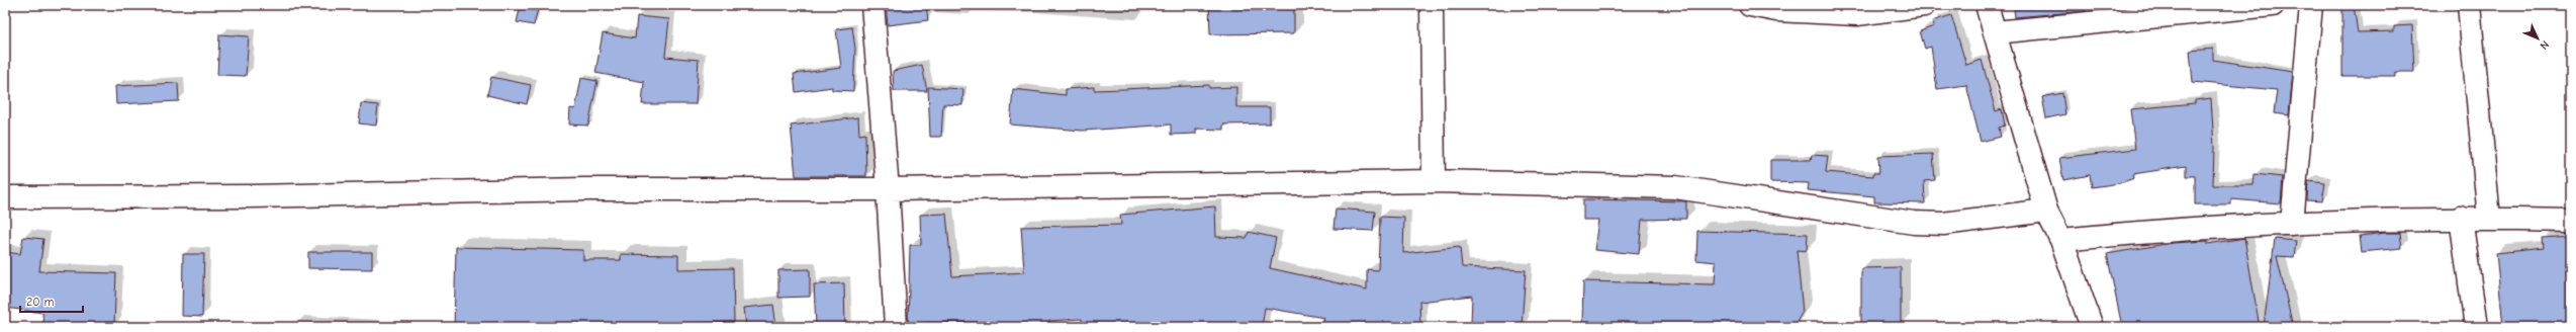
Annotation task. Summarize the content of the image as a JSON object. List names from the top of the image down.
{
  "scale_bar": "20 m",
  "north": "bottom right"
}
